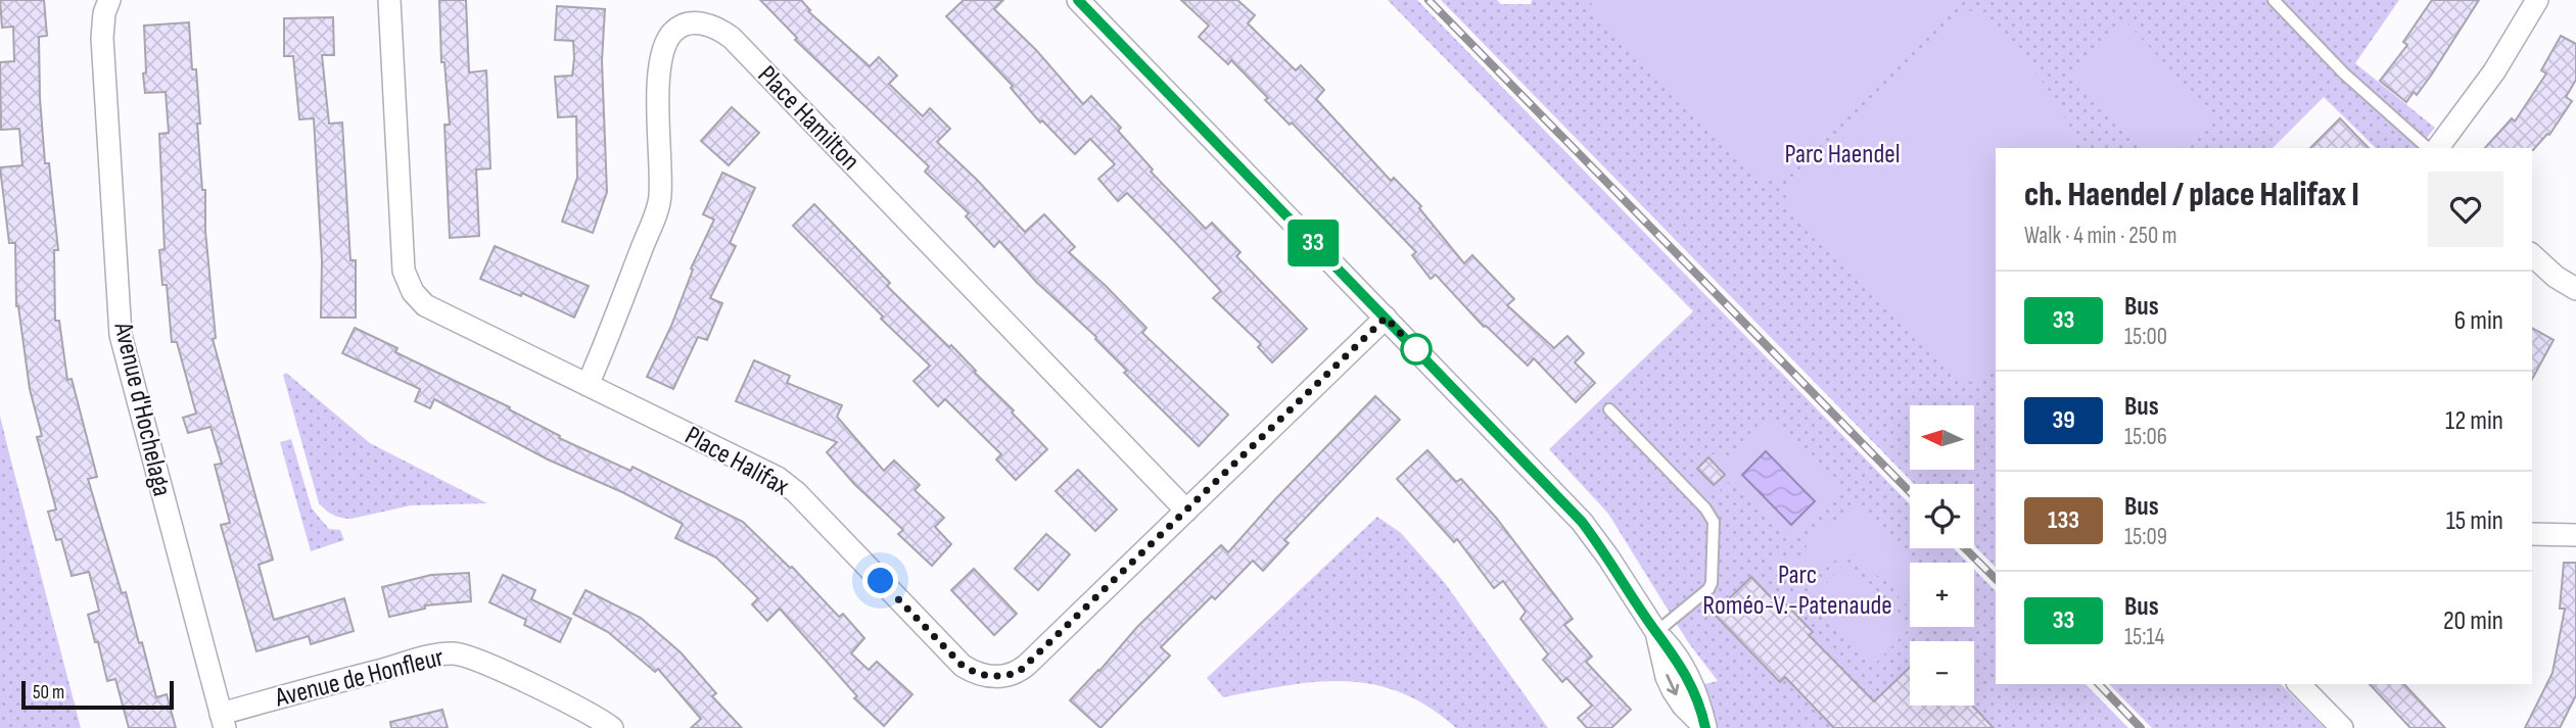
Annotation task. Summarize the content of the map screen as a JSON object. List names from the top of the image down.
{
  "streets": {
    "street": [
      "Place Hamilton",
      "Avenue d'Hochelaga",
      "Place Halifax",
      "Avenue de Honfleur"
    ]
  },
  "crossings": [
    ["Place Hamilton", "Place Halifax"],
    ["Avenue d'Hochelaga", "Avenue de Honfleur"]
  ],
  "parks": ["Parc Haendel", "Parc Roméo-V.-Patenaude"],
  "lines": ["bus line 33"],
  "scale_bar": "50 m",
  "north": "left",
  "page": {
    "on_map": "33",
    "heading": ["ch. Haendel / place Halifax I", "Walk · 4 min · 250 m"],
    "list": [
      {
        "mark": "33",
        "name": "Bus",
        "note": "15:00",
        "value": "6 min"
      },
      {
        "mark": "39",
        "name": "Bus",
        "note": "15:06",
        "value": "12 min"
      },
      {
        "mark": "133",
        "name": "Bus",
        "note": "15:09",
        "value": "15 min"
      },
      {
        "mark": "33",
        "name": "Bus",
        "note": "15:14",
        "value": "20 min"
      }
    ],
    "map_buttons": ["+", "−"],
    "scale": "50 m"
  }
}
